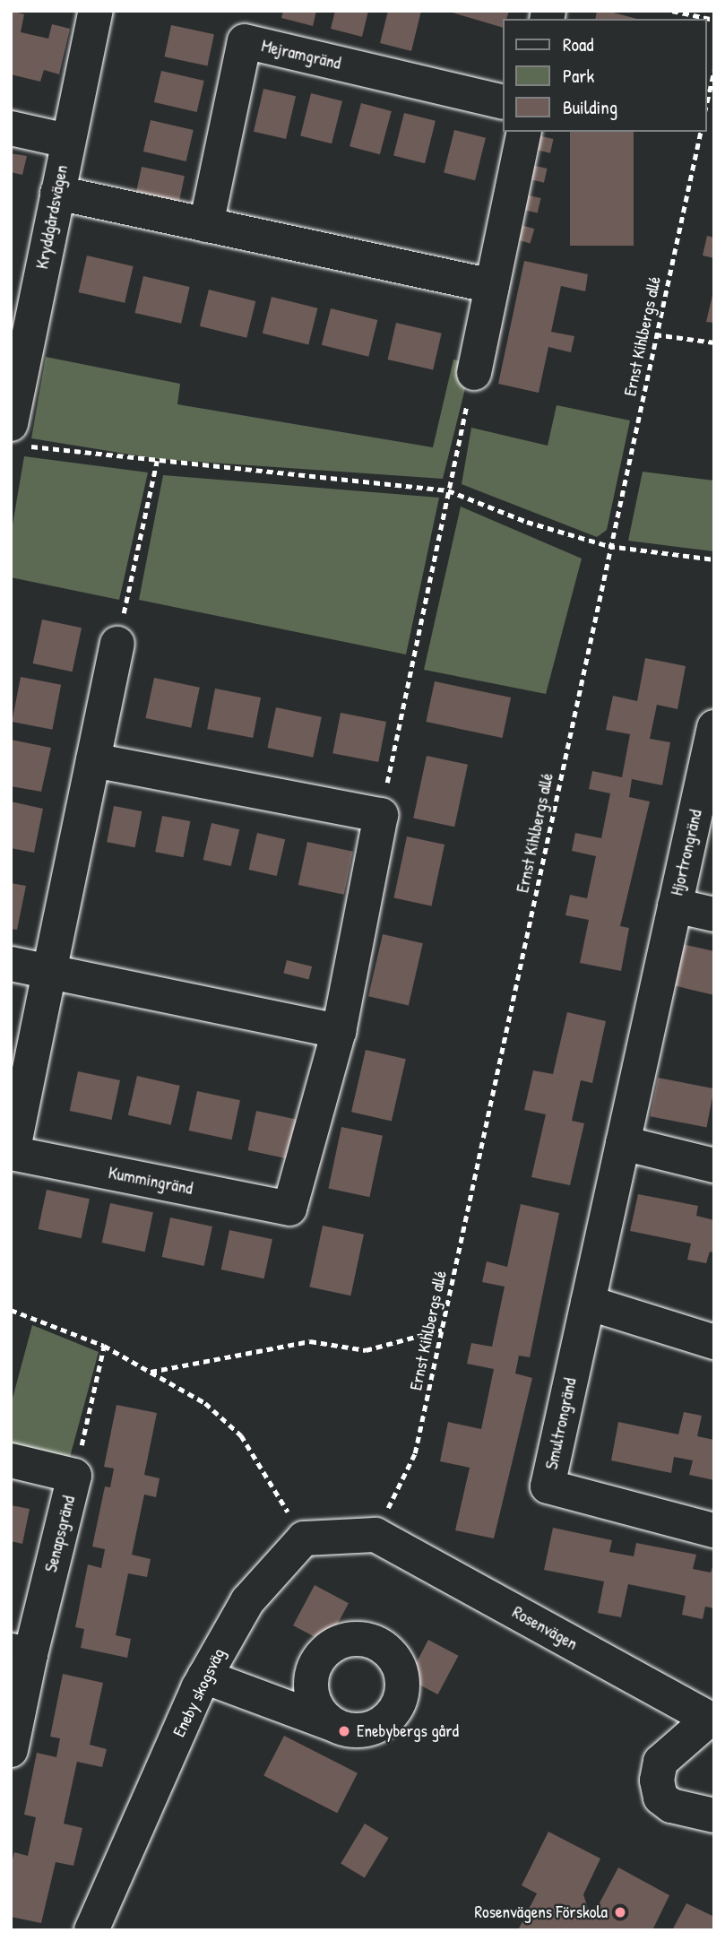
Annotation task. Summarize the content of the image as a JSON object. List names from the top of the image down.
{
  "streets": {
    "street": [
      "Mejramgränd",
      "Kryddgårdsvägen",
      "Hjortrongränd",
      "Kummingränd",
      "Smultrongränd",
      "Senapsgränd",
      "Rosenvägen",
      "Eneby skogsväg"
    ],
    "path": ["Ernst Kihlbergs allé"]
  },
  "crossings": [
    ["Ernst Kihlbergs allé", "Rosenvägen"],
    ["Hjortrongränd", "Smultrongränd"]
  ],
  "places": ["Enebybergs gård", "Rosenvägens Förskola"],
  "legend": ["Road", "Park", "Building"]
}
